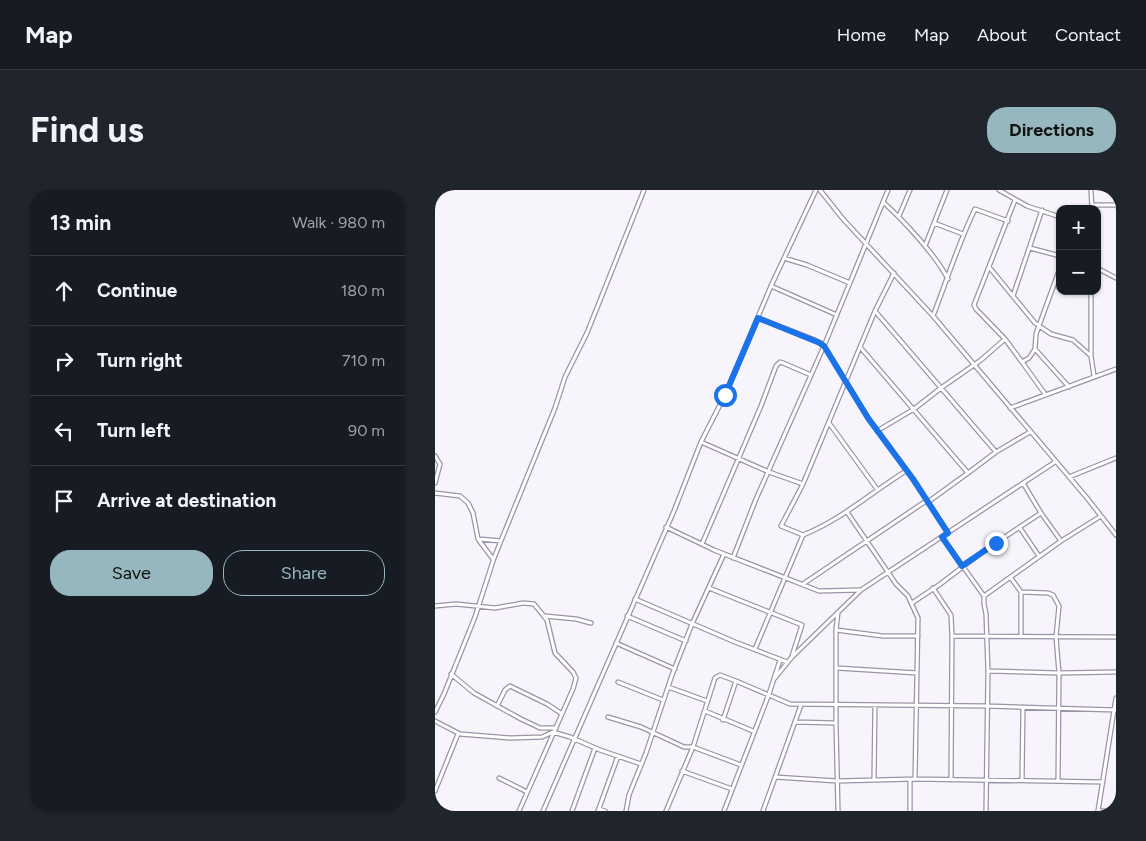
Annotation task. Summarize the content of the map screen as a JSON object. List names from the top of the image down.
{
  "page": {
    "header": "Map",
    "nav": [
      "Home",
      "Map",
      "About",
      "Contact"
    ],
    "buttons": [
      "Directions",
      ["Save", "Share"]
    ],
    "title": "Find us",
    "heading": ["13 min", "Walk · 980 m"],
    "map_buttons": ["+", "−"],
    "list": [
      ["Continue", "180 m"],
      ["Turn right", "710 m"],
      ["Turn left", "90 m"],
      "Arrive at destination"
    ]
  }
}
